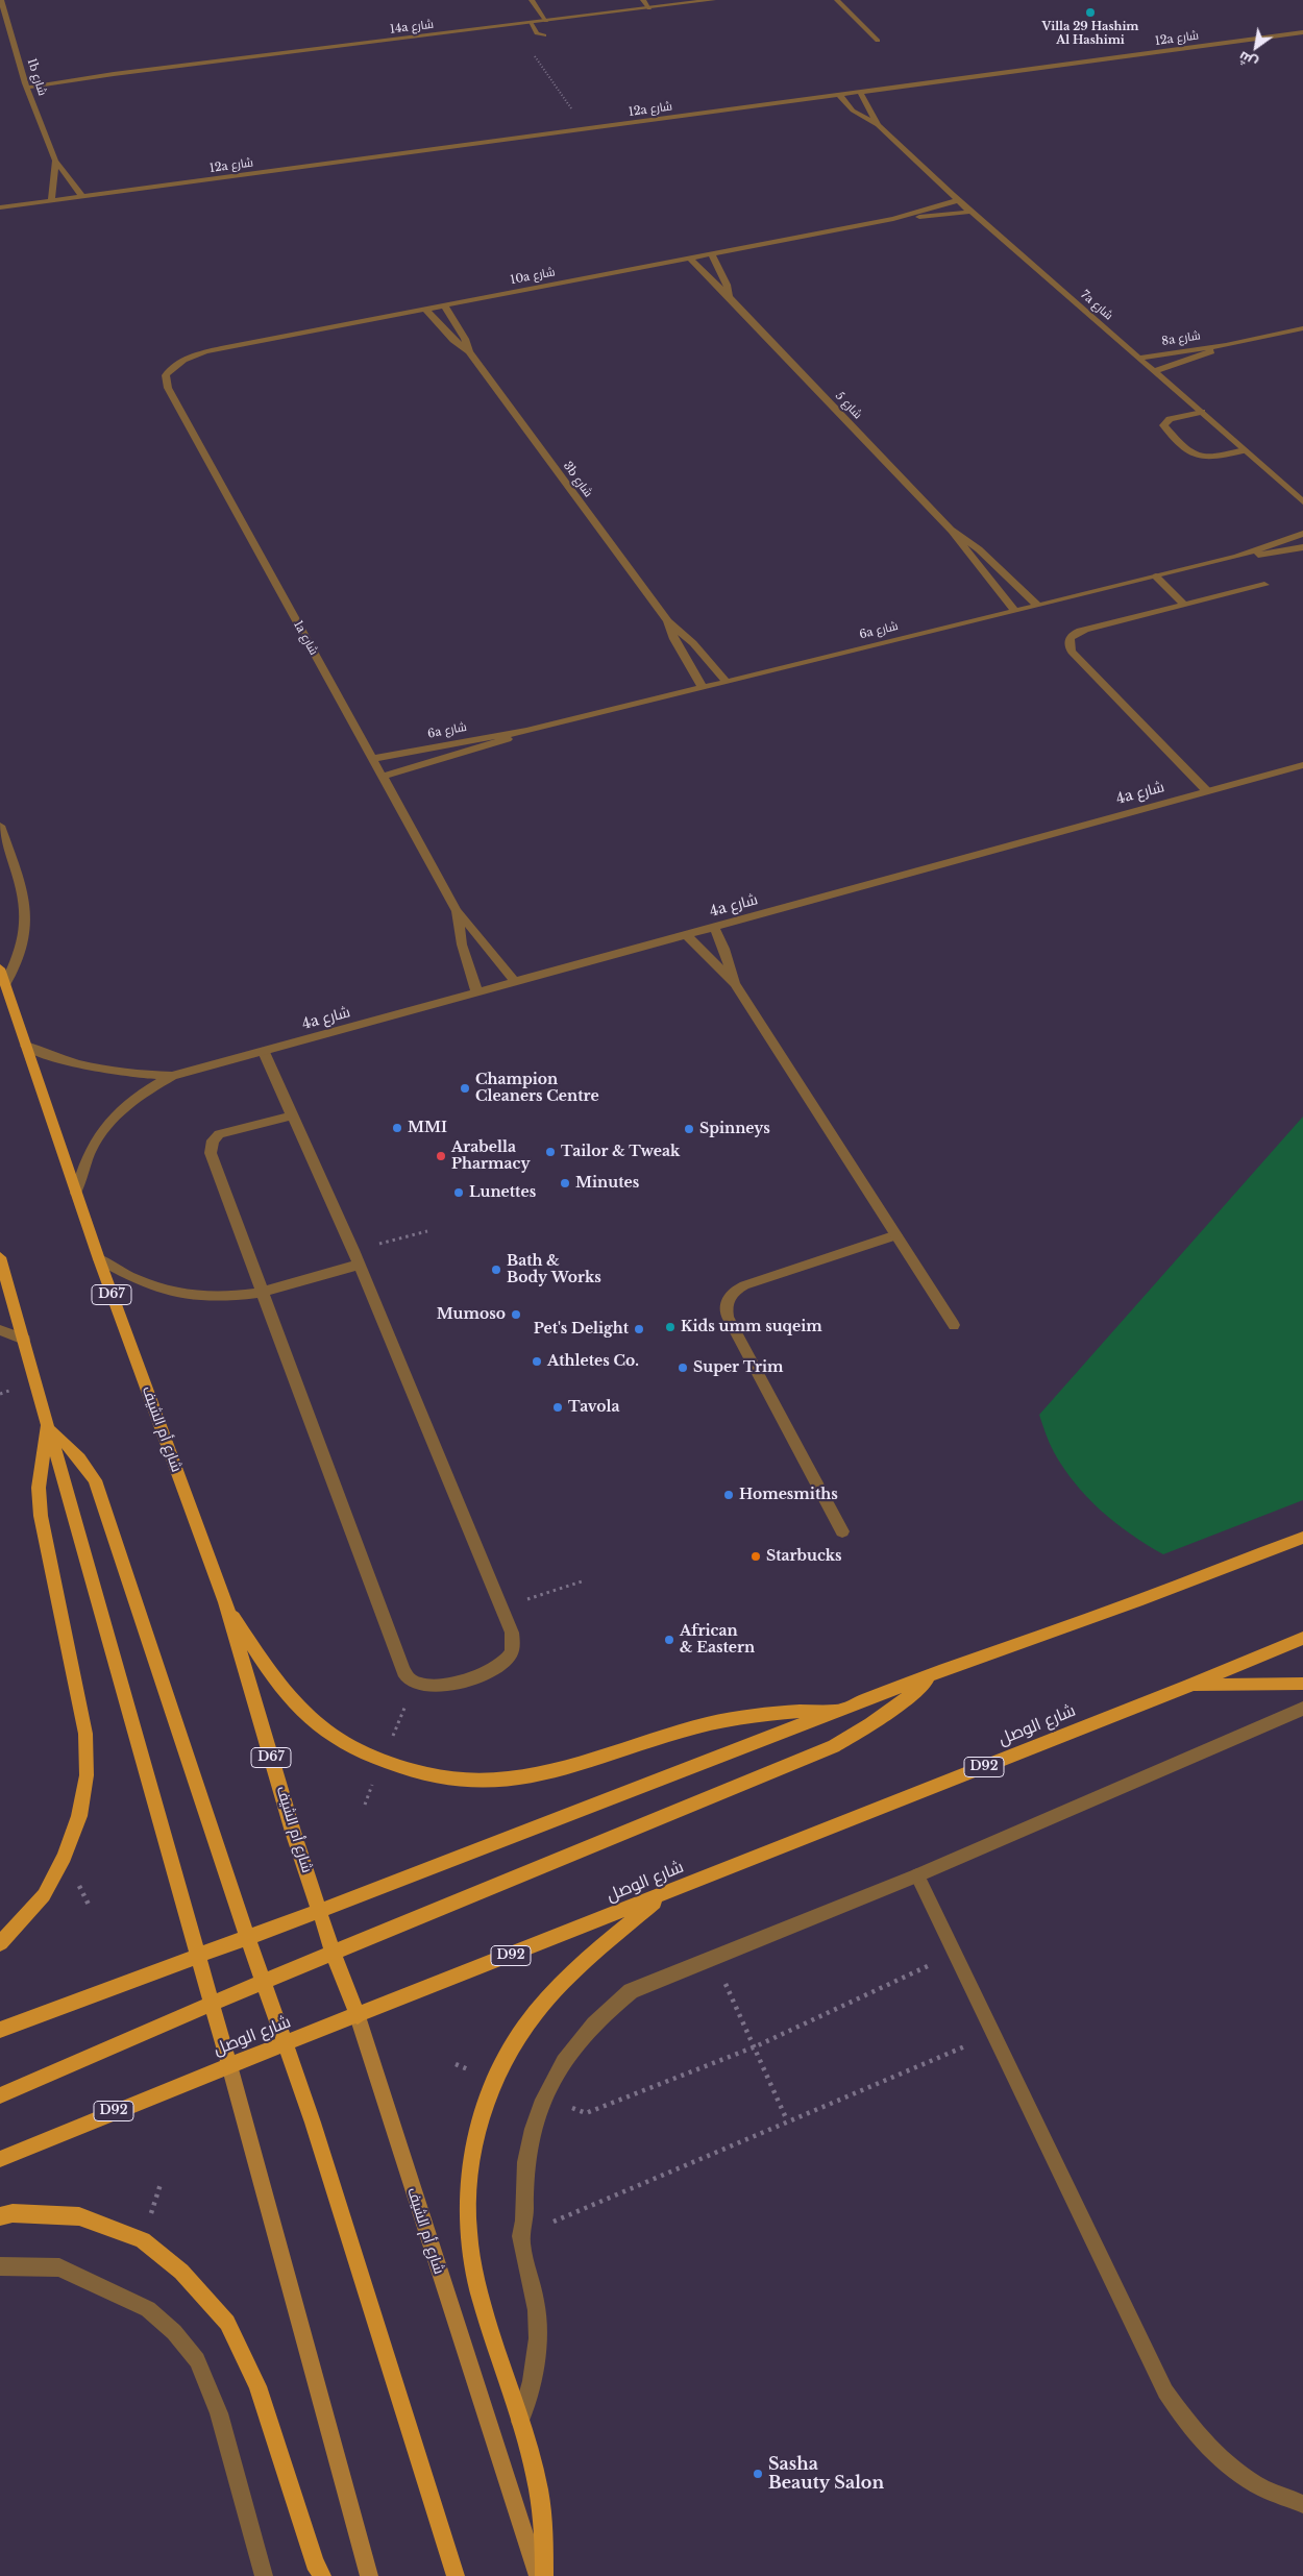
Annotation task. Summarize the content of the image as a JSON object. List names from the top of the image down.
{
  "streets": {
    "main road": [
      "D67",
      "شارع أم الشيف",
      "شارع الوصل",
      "D92"
    ],
    "street": [
      "14a شارع",
      "12a شارع",
      "1b شارع",
      "10a شارع",
      "7a شارع",
      "8a شارع",
      "شارع 5",
      "3b شارع",
      "6a شارع",
      "1a شارع",
      "4a شارع"
    ]
  },
  "crossings": [
    ["14a شارع", "1b شارع"],
    ["12a شارع", "1b شارع"],
    ["12a شارع", "7a شارع"],
    ["10a شارع", "7a شارع"],
    ["10a شارع", "شارع 5"],
    ["10a شارع", "3b شارع"],
    ["10a شارع", "1a شارع"],
    ["7a شارع", "8a شارع"],
    ["شارع 5", "6a شارع"],
    ["3b شارع", "6a شارع"],
    ["6a شارع", "1a شارع"],
    ["1a شارع", "4a شارع"],
    ["4a شارع", "شارع أم الشيف"],
    ["شارع أم الشيف", "شارع الوصل"]
  ],
  "places": [
    "Villa 29 Hashim Al Hashimi",
    "Champion Cleaners Centre",
    "MMI",
    "Spinneys",
    "Tailor & Tweak",
    "Arabella Pharmacy",
    "Minutes",
    "Lunettes",
    "Bath & Body Works",
    "Mumoso",
    "Kids umm suqeim",
    "Pet's Delight",
    "Athletes Co.",
    "Super Trim",
    "Tavola",
    "Homesmiths",
    "Starbucks",
    "African & Eastern",
    "Sasha Beauty Salon"
  ],
  "north": "bottom left"
}
